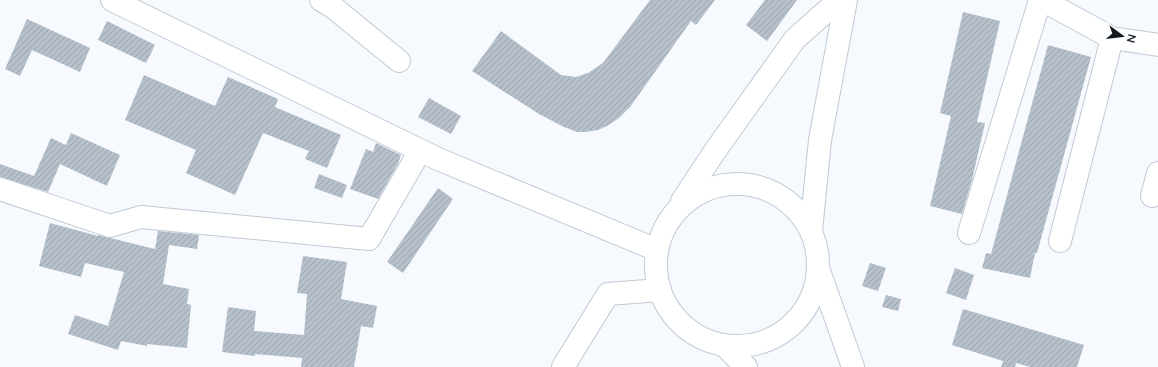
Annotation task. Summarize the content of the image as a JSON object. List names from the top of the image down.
{
  "north": "right"
}
